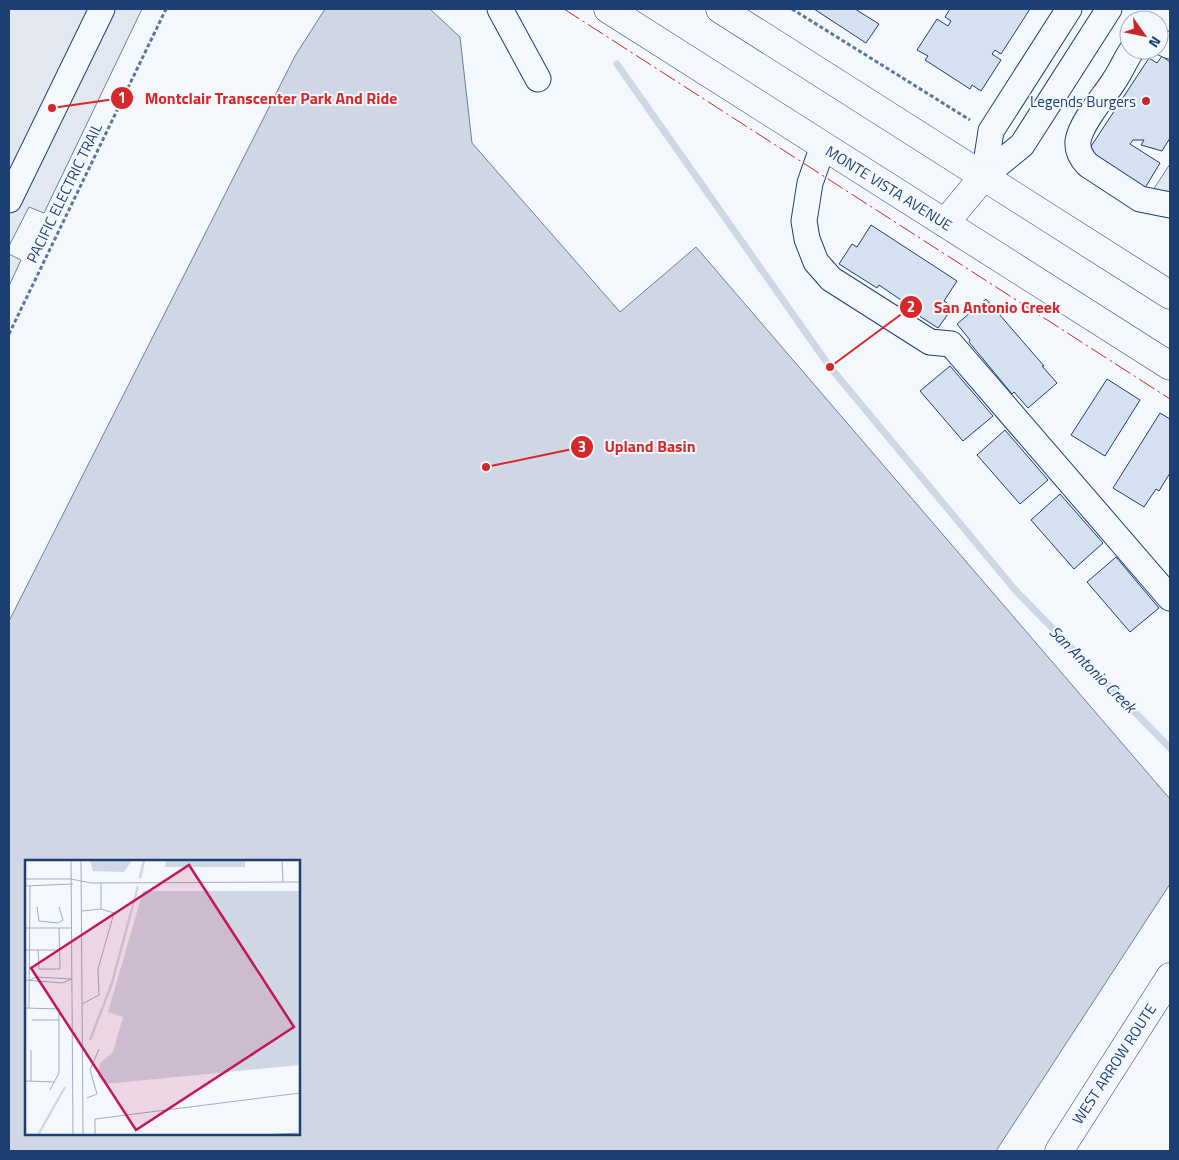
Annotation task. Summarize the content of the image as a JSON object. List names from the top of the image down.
{
  "streets": {
    "main road": ["MONTE VISTA AVENUE", "WEST ARROW ROUTE"],
    "path": ["PACIFIC ELECTRIC TRAIL"]
  },
  "water": ["San Antonio Creek"],
  "places": [
    "Legends Burgers",
    "Montclair Transcenter Park And Ride",
    "San Antonio Creek",
    "Upland Basin"
  ],
  "north": "bottom right"
}
